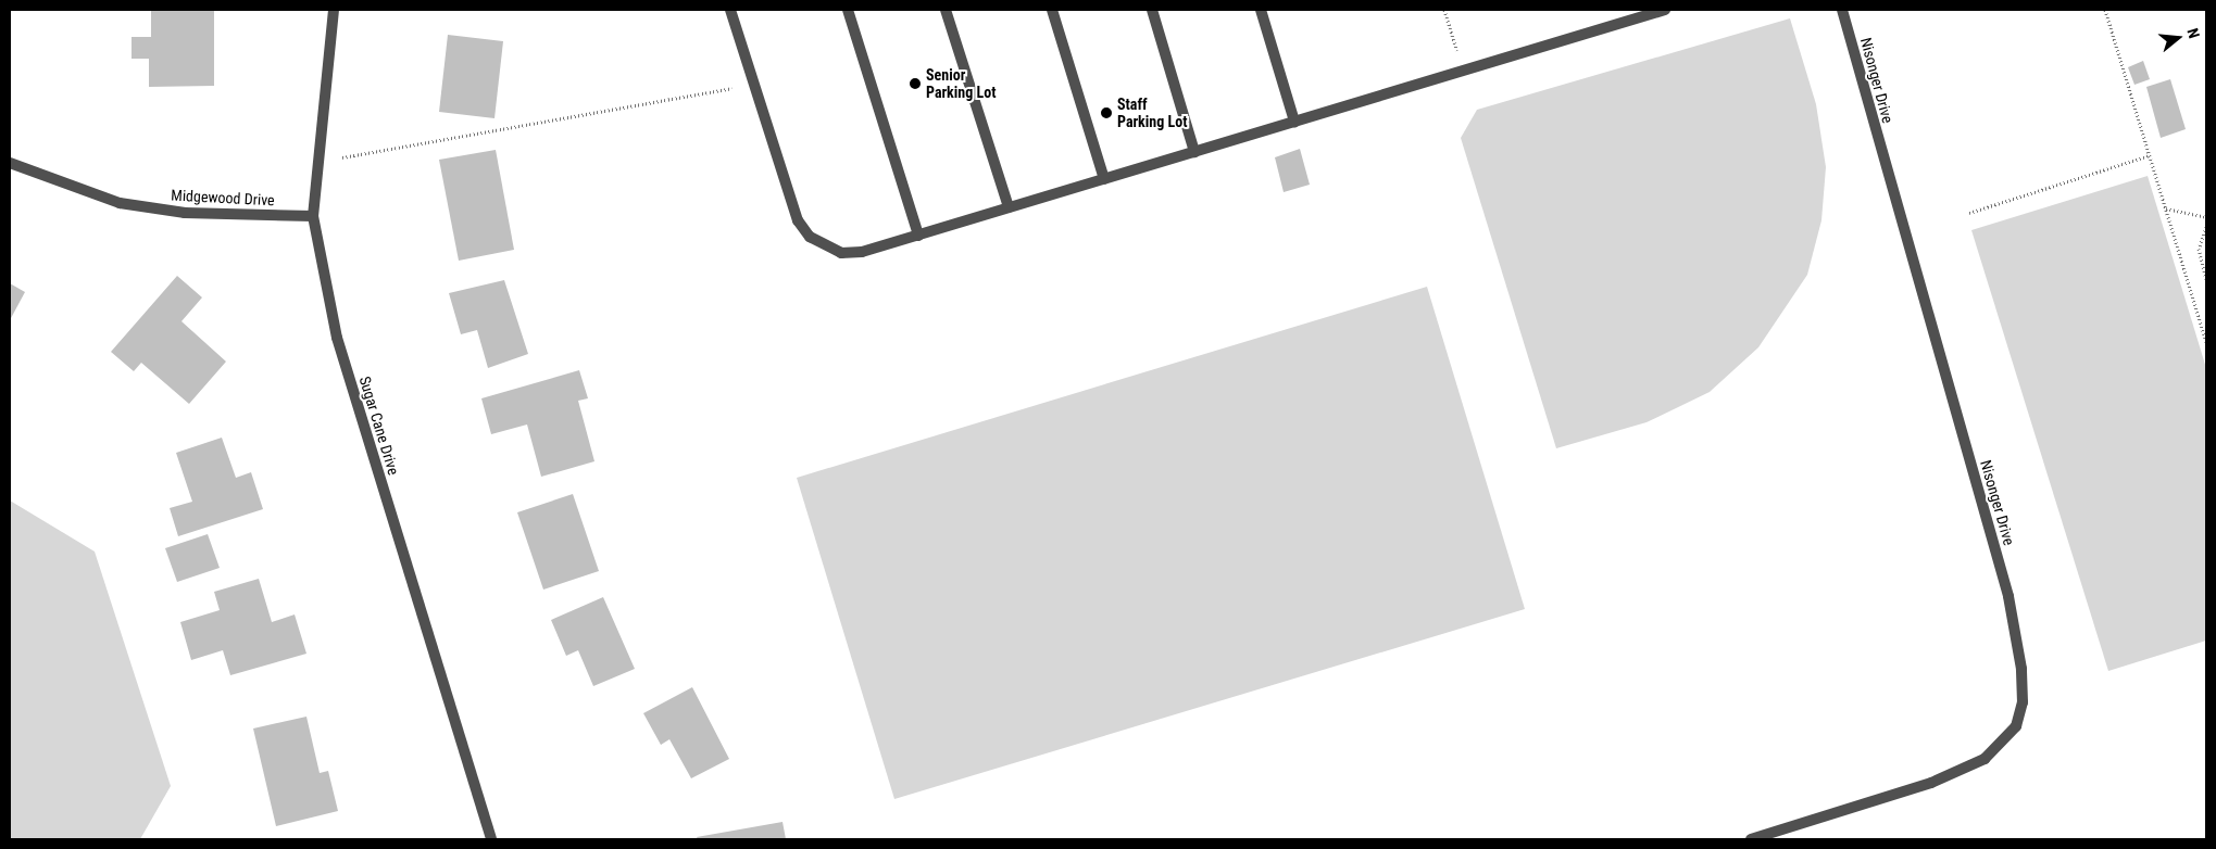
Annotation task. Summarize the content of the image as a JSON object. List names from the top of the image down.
{
  "streets": {
    "street": ["Nisonger Drive", "Midgewood Drive", "Sugar Cane Drive"]
  },
  "crossings": [
    ["Midgewood Drive", "Sugar Cane Drive"]
  ],
  "places": ["Senior Parking Lot", "Staff Parking Lot"],
  "north": "right"
}
